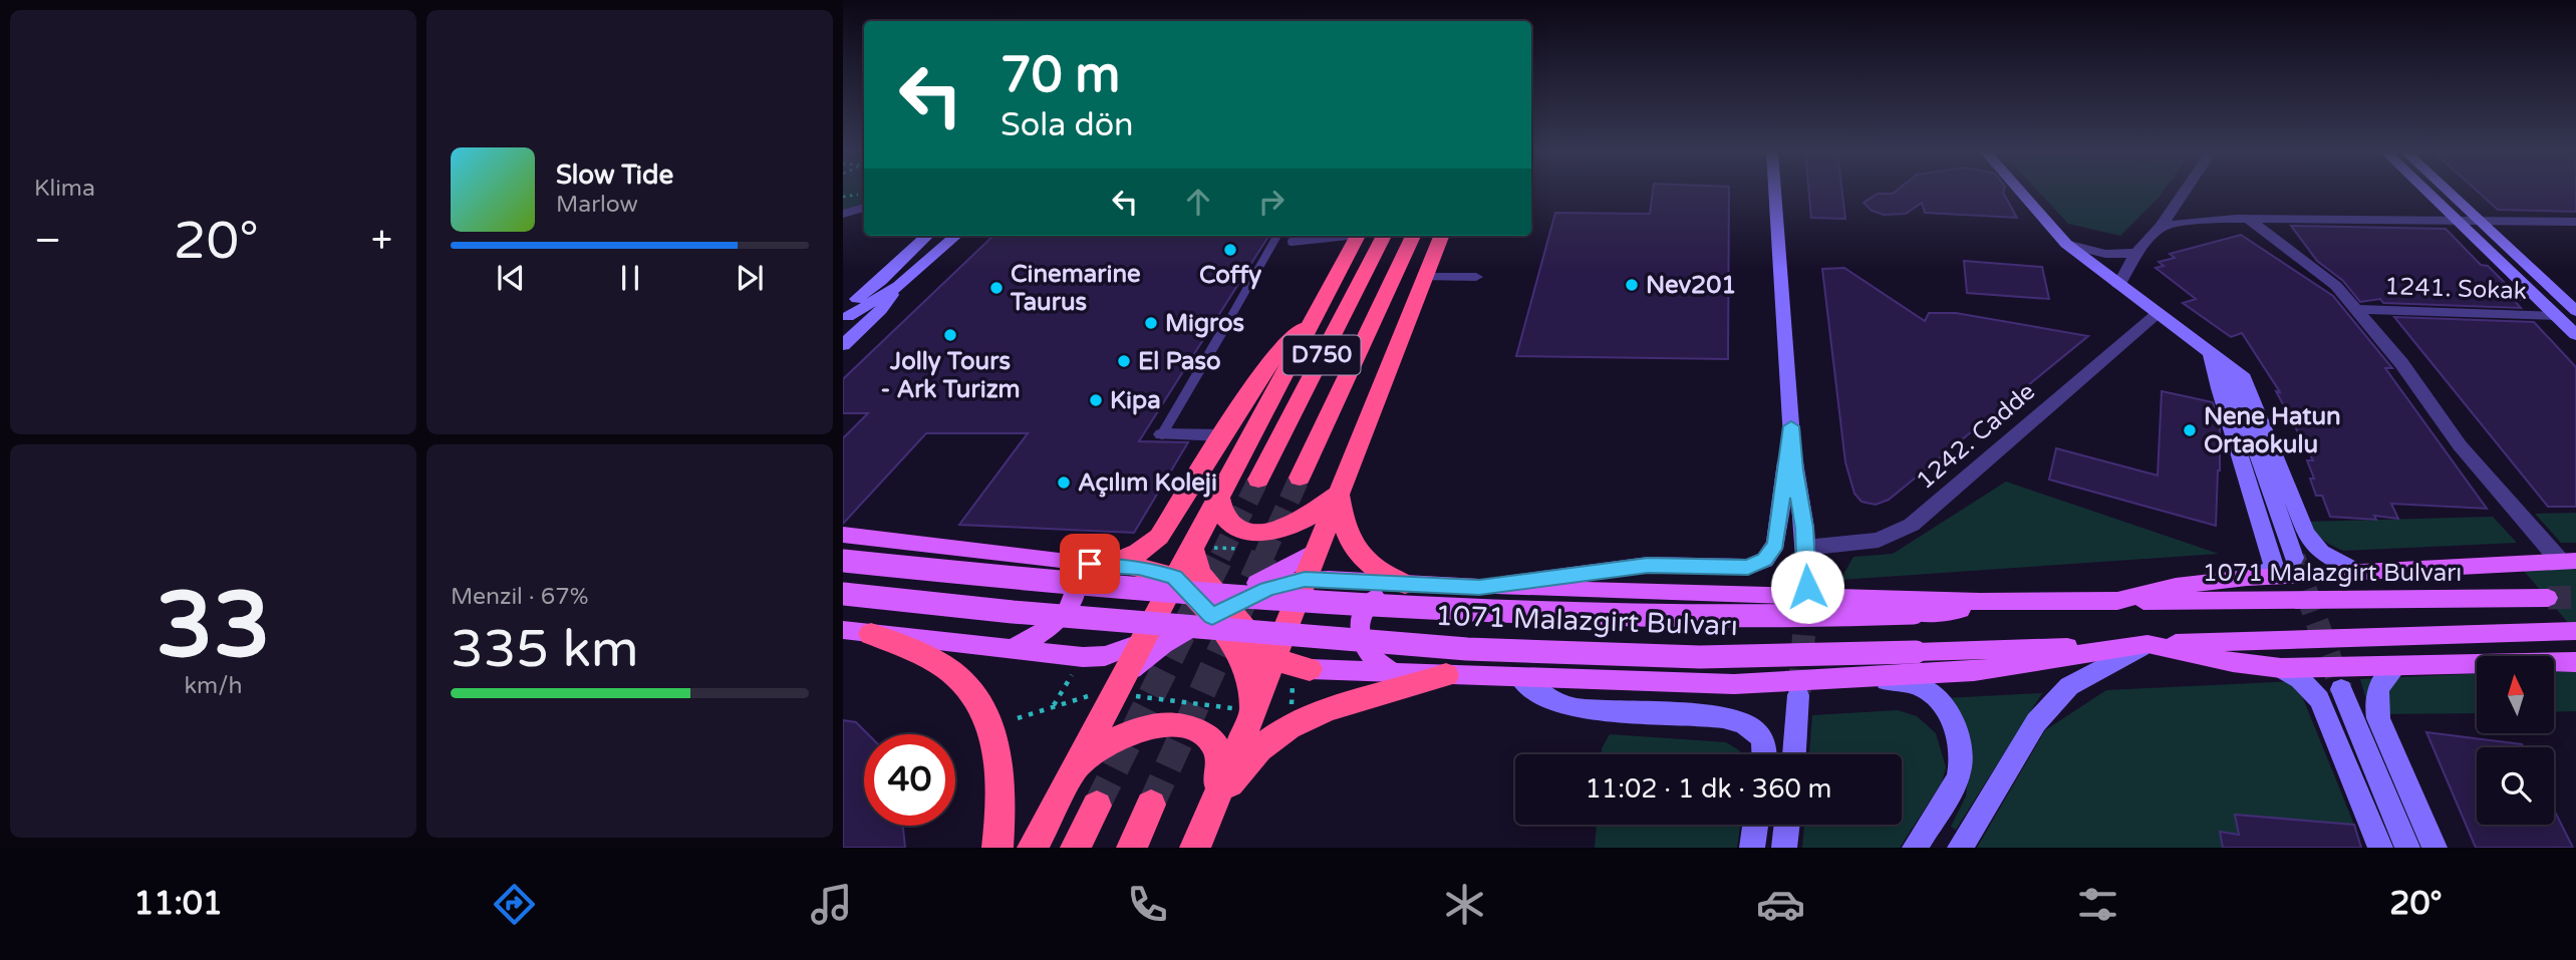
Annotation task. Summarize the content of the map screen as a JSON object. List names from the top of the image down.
{
  "streets": {
    "highway": ["D750"],
    "main road": ["1071 Malazgirt Bulvarı"],
    "street": ["1241. Sokak", "1242. Cadde"]
  },
  "places": [
    "Coffy",
    "Nev201",
    "Cinemarine Taurus",
    "Migros",
    "Jolly Tours - Ark Turizm",
    "El Paso",
    "Kipa",
    "Nene Hatun Ortaokulu",
    "Açılım Koleji"
  ],
  "north": "top",
  "page": {
    "tile": [
      "Klima",
      ["33", "km/h"],
      ["Menzil · 67%", "335 km"]
    ],
    "turn": ["70 m", "Sola dön"],
    "song": ["Slow Tide", "Marlow"],
    "heat": ["−", "20°", "+"],
    "limit": "40",
    "trip": "11:02 · 1 dk · 360 m",
    "tabs": ["11:01", "20°"]
  }
}
